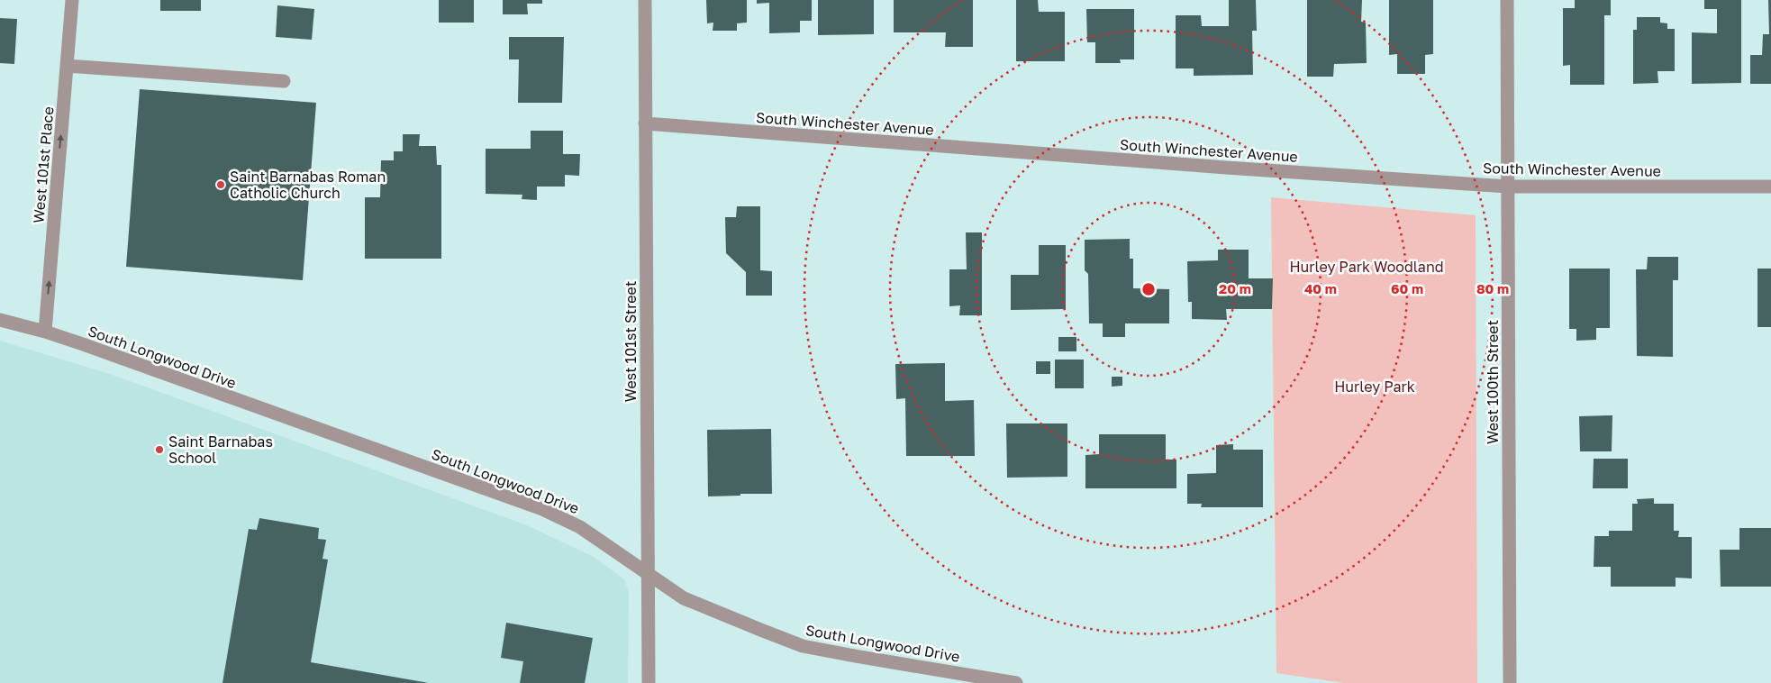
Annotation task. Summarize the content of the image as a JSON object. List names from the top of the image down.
{
  "streets": {
    "street": [
      "South Winchester Avenue",
      "West 101st Place",
      "West 101st Street",
      "South Longwood Drive",
      "West 100th Street"
    ]
  },
  "crossings": [
    ["South Winchester Avenue", "West 101st Street"],
    ["South Winchester Avenue", "West 100th Street"],
    ["West 101st Place", "South Longwood Drive"],
    ["West 101st Street", "South Longwood Drive"]
  ],
  "one_way": ["West 101st Place"],
  "parks": ["Hurley Park Woodland", "Hurley Park"],
  "places": ["Saint Barnabas Roman Catholic Church", "Saint Barnabas School"],
  "rings": [
    "20 m",
    "40 m",
    "60 m",
    "80 m"
  ]
}
